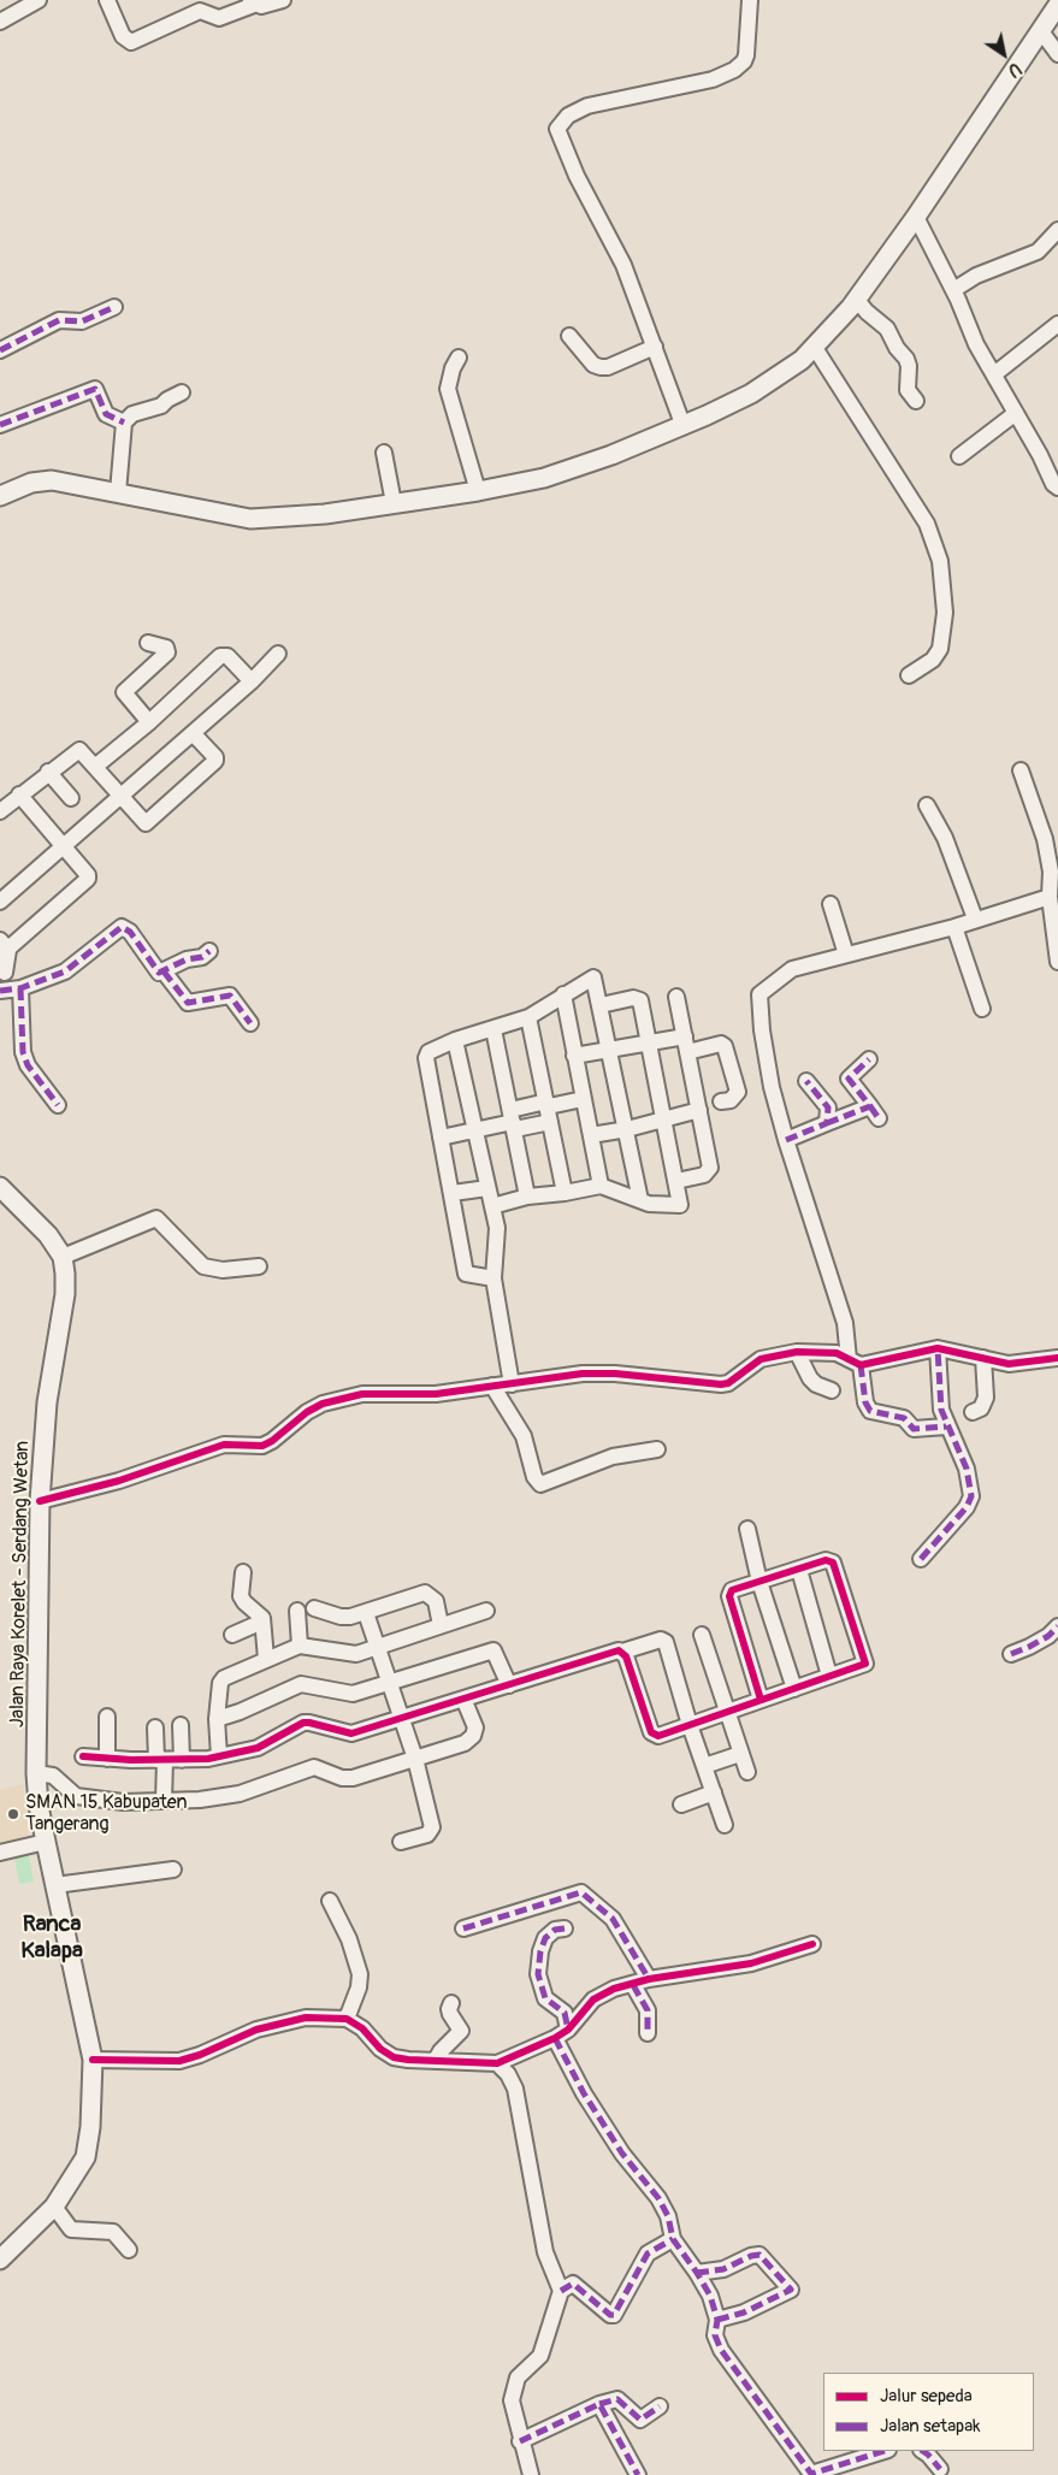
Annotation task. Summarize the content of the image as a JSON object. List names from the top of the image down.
{
  "streets": {
    "main road": ["Jalan Raya Korelet - Serdang Wetan"]
  },
  "districts": ["Ranca Kalapa"],
  "places": ["SMAN 15 Kabupaten Tangerang"],
  "legend": ["Jalur sepeda", "Jalan setapak"],
  "north": "bottom right"
}
